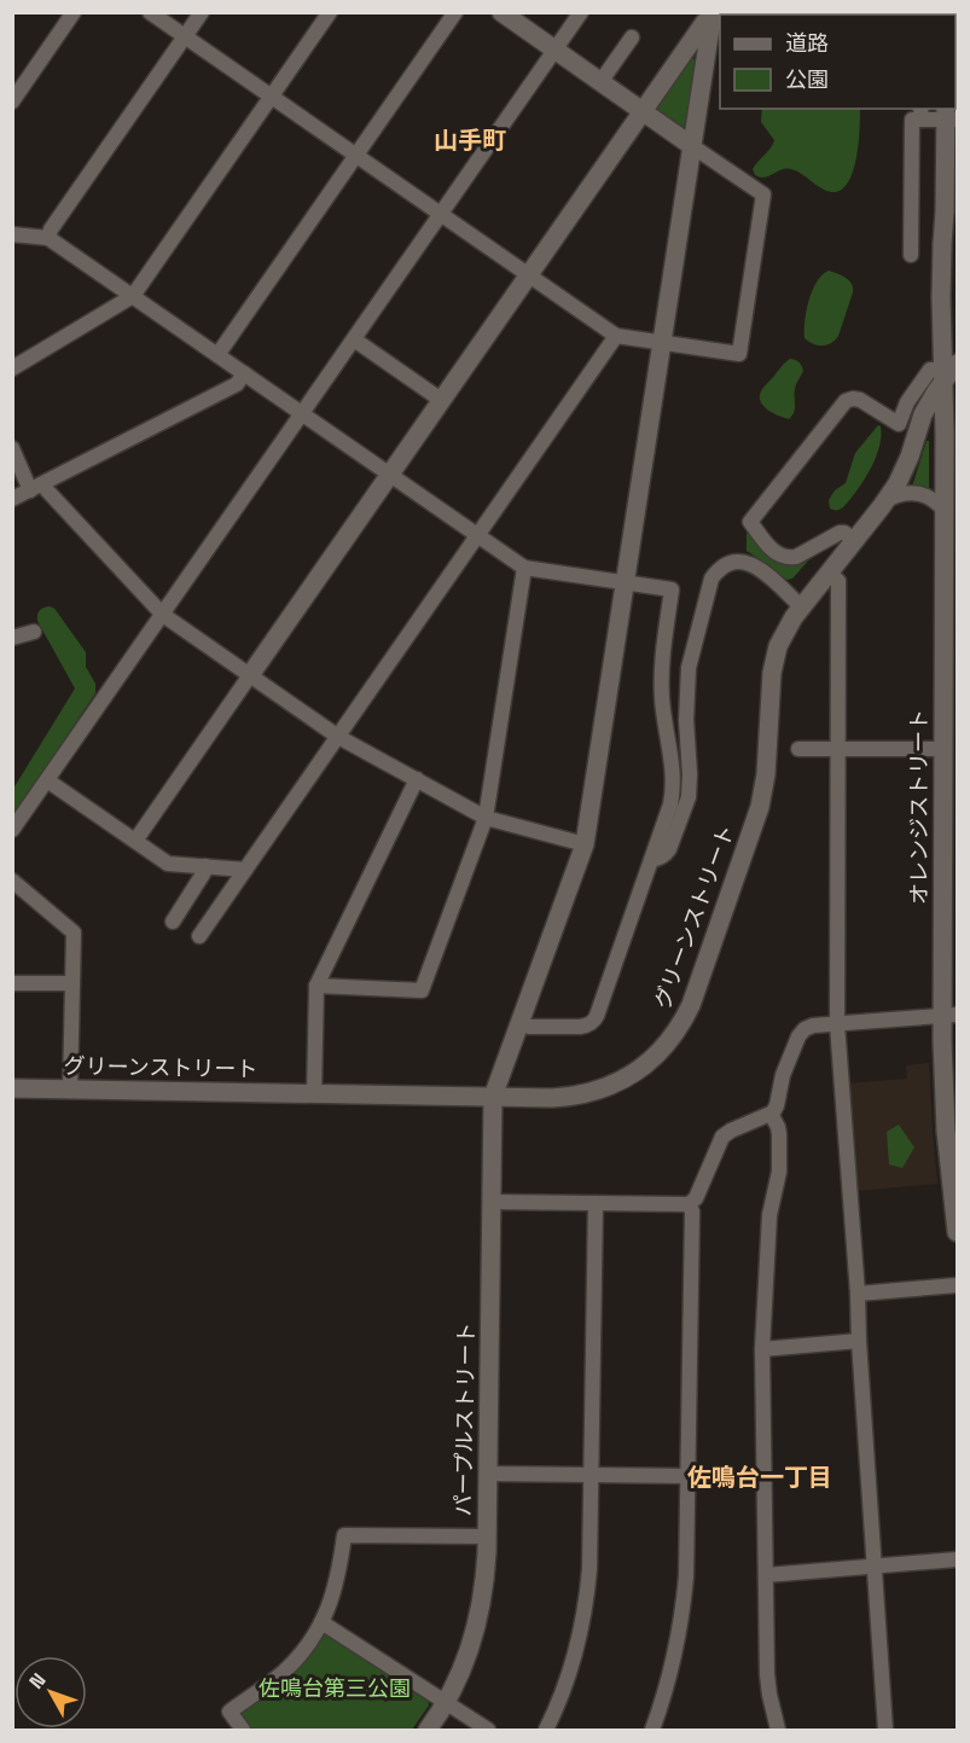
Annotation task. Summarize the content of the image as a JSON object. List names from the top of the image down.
{
  "streets": {
    "street": ["オレンジストリート", "グリーンストリート", "パープルストリート"]
  },
  "crossings": [
    ["オレンジストリート", "グリーンストリート"],
    ["グリーンストリート", "パープルストリート"]
  ],
  "districts": ["山手町", "佐鳴台一丁目"],
  "parks": ["佐鳴台第三公園"],
  "legend": ["道路", "公園"],
  "north": "top left"
}
